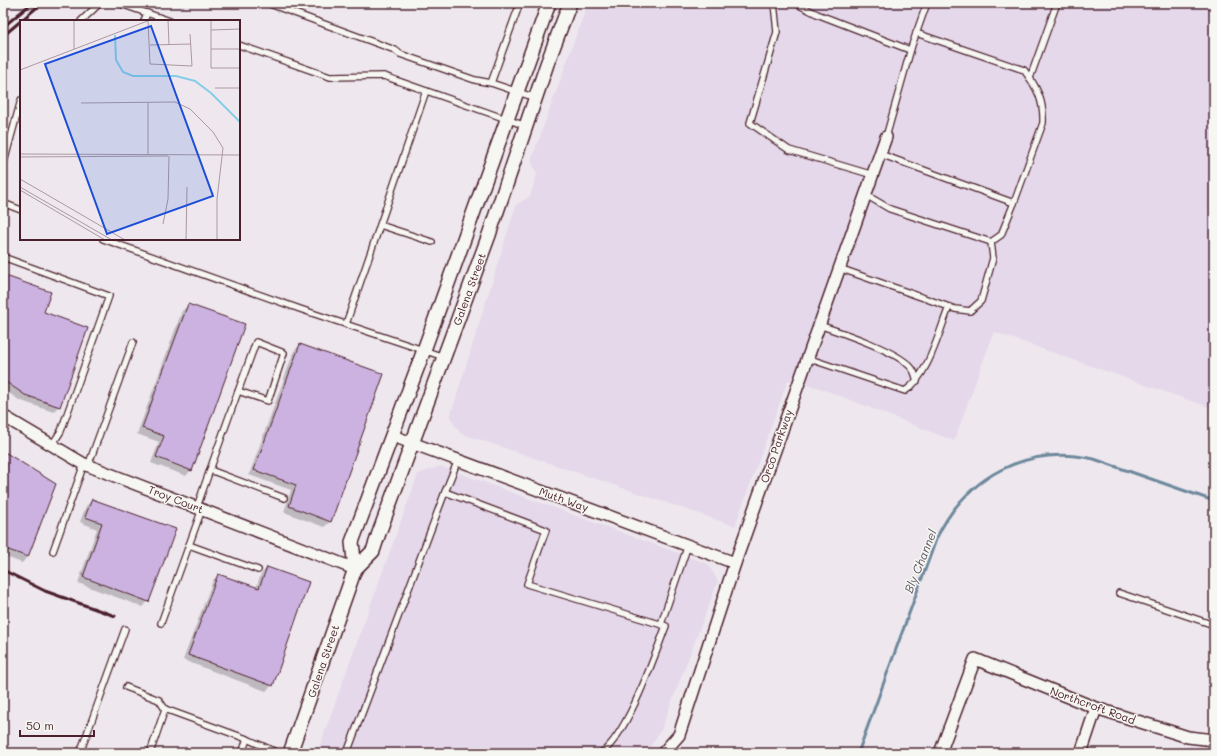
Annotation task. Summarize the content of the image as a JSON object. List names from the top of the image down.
{
  "streets": {
    "street": [
      "Galena Street",
      "Orco Parkway",
      "Troy Court",
      "Muth Way",
      "Northcroft Road"
    ]
  },
  "crossings": [
    ["Galena Street", "Troy Court"],
    ["Galena Street", "Muth Way"],
    ["Orco Parkway", "Muth Way"]
  ],
  "water": ["Bly Channel"],
  "scale_bar": "50 m"
}
